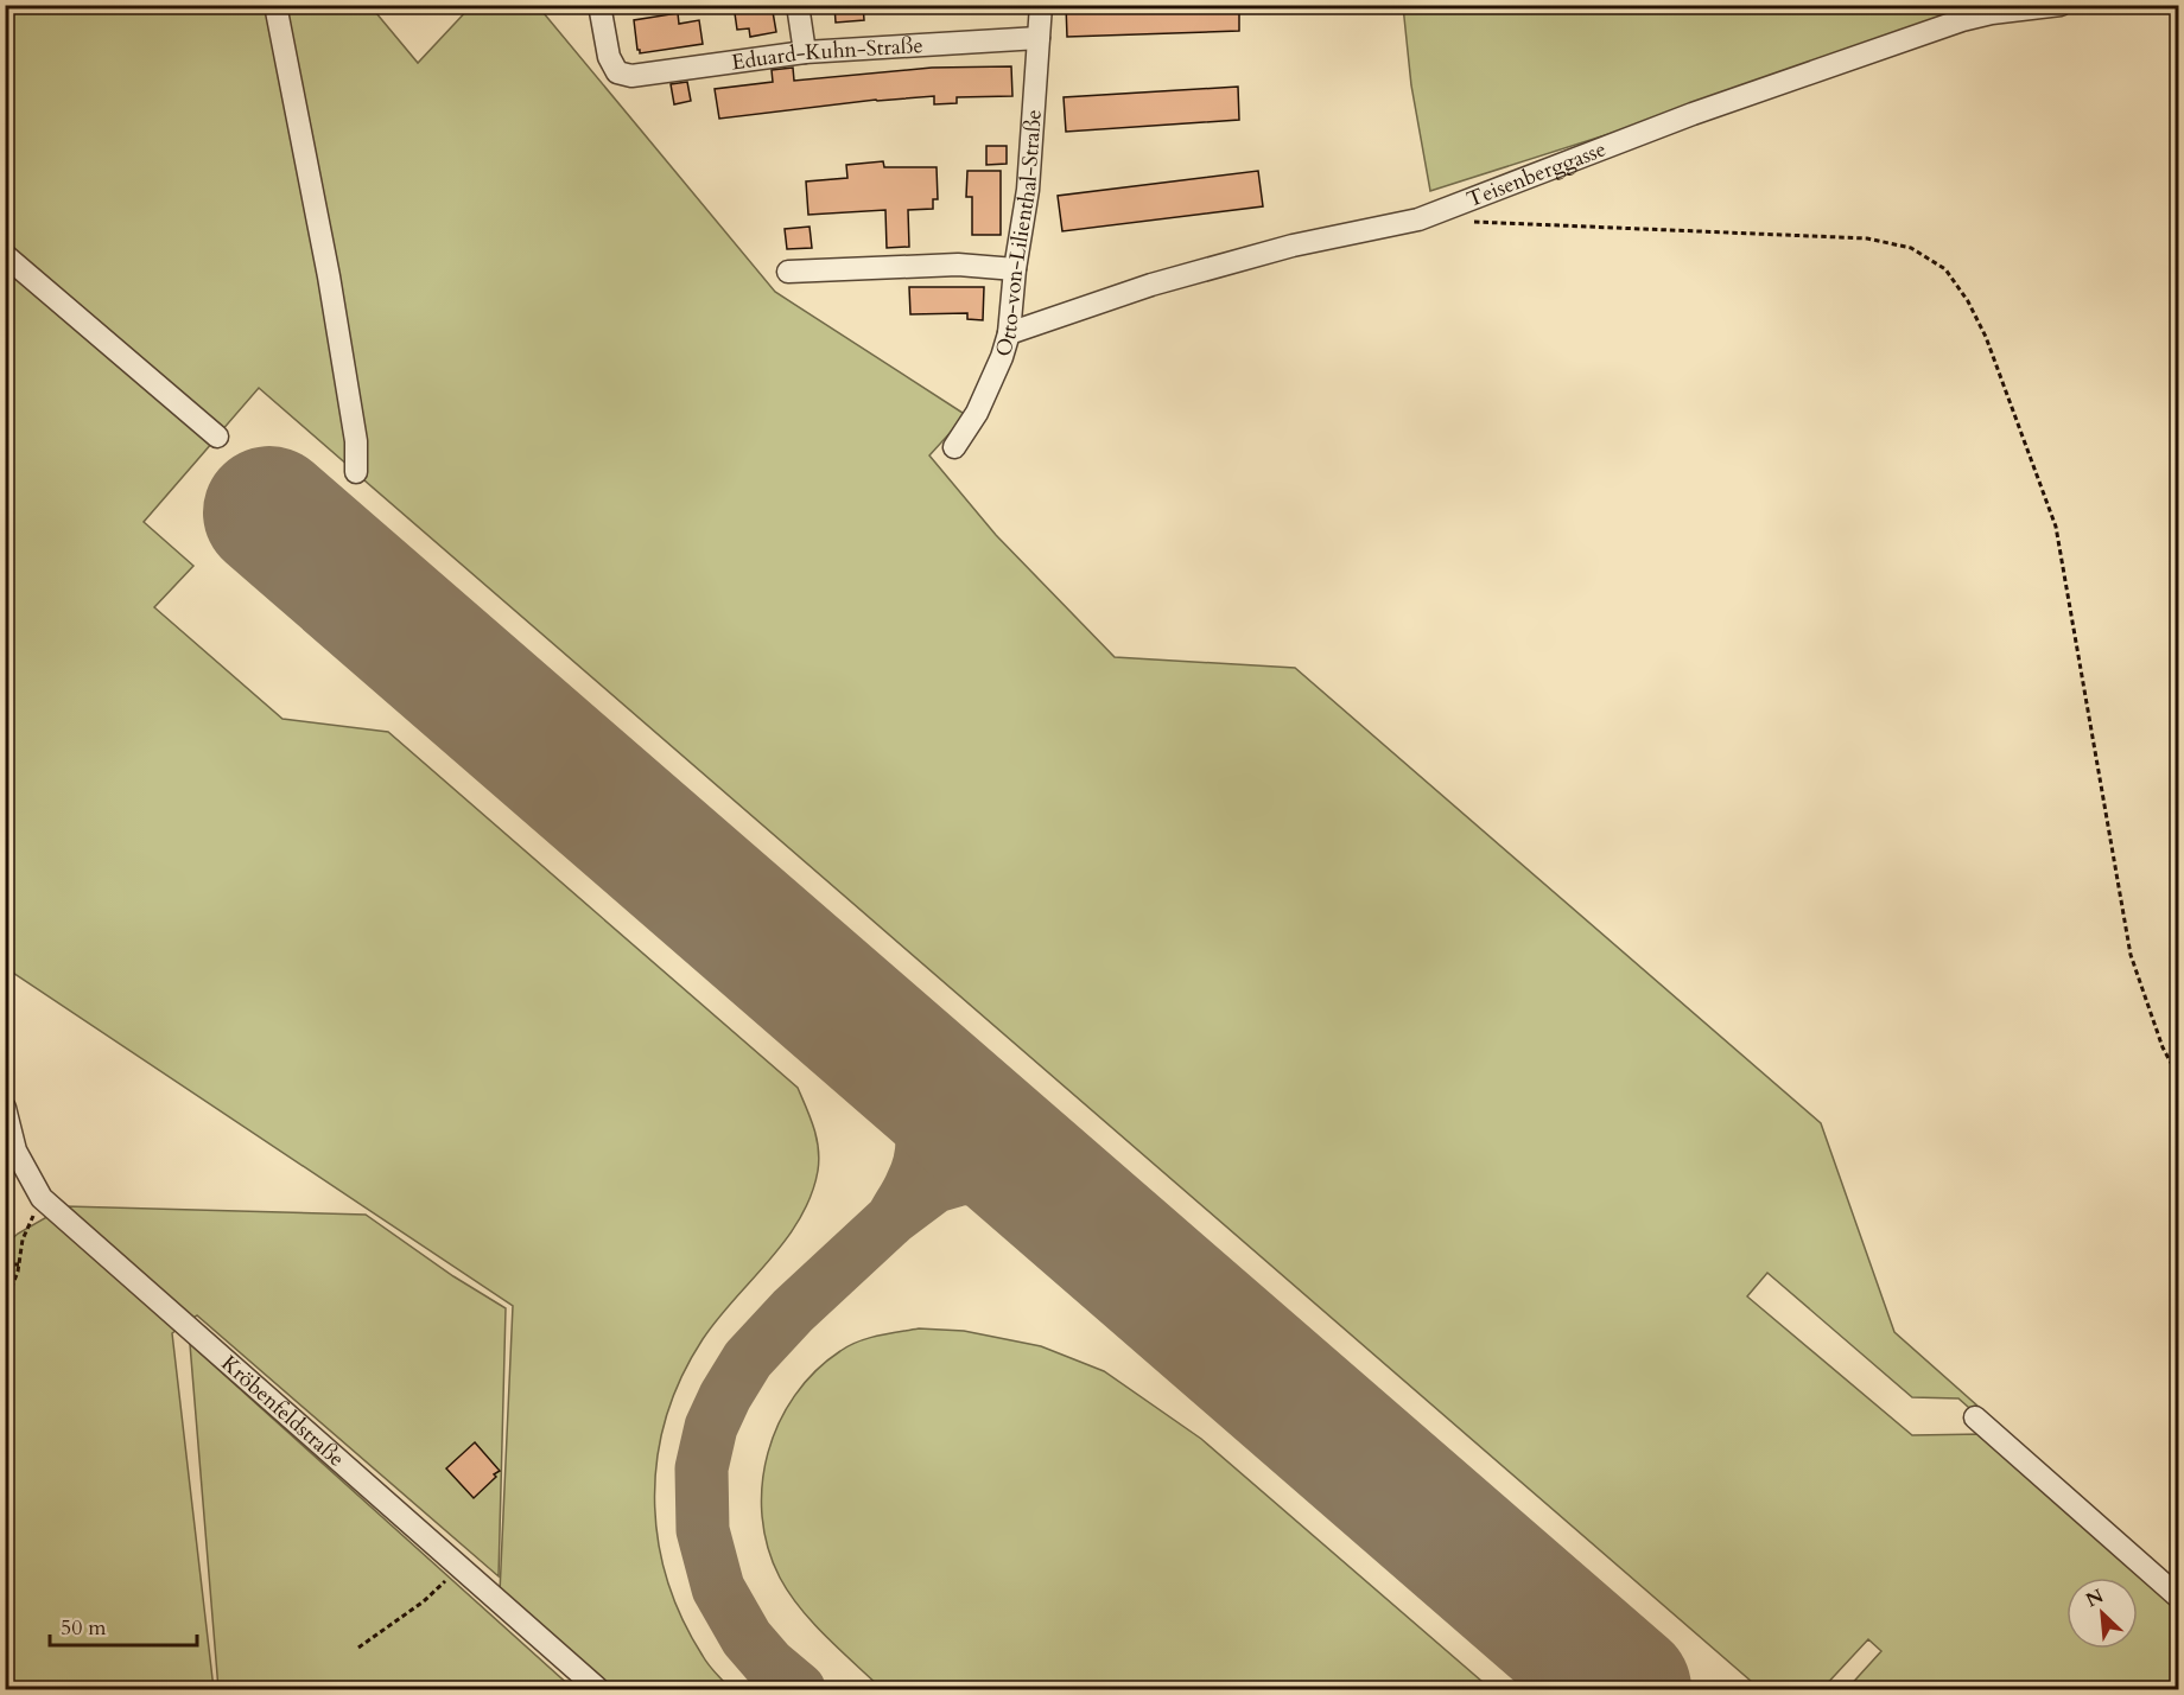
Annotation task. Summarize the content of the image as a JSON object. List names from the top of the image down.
{
  "streets": {
    "street": [
      "Eduard-Kuhn-Straße",
      "Teisenberggasse",
      "Otto-von-Lilienthal-Straße",
      "Kröbenfeldstraße"
    ]
  },
  "crossings": [
    ["Eduard-Kuhn-Straße", "Otto-von-Lilienthal-Straße"],
    ["Teisenberggasse", "Otto-von-Lilienthal-Straße"]
  ],
  "scale_bar": "50 m",
  "north": "top left"
}
